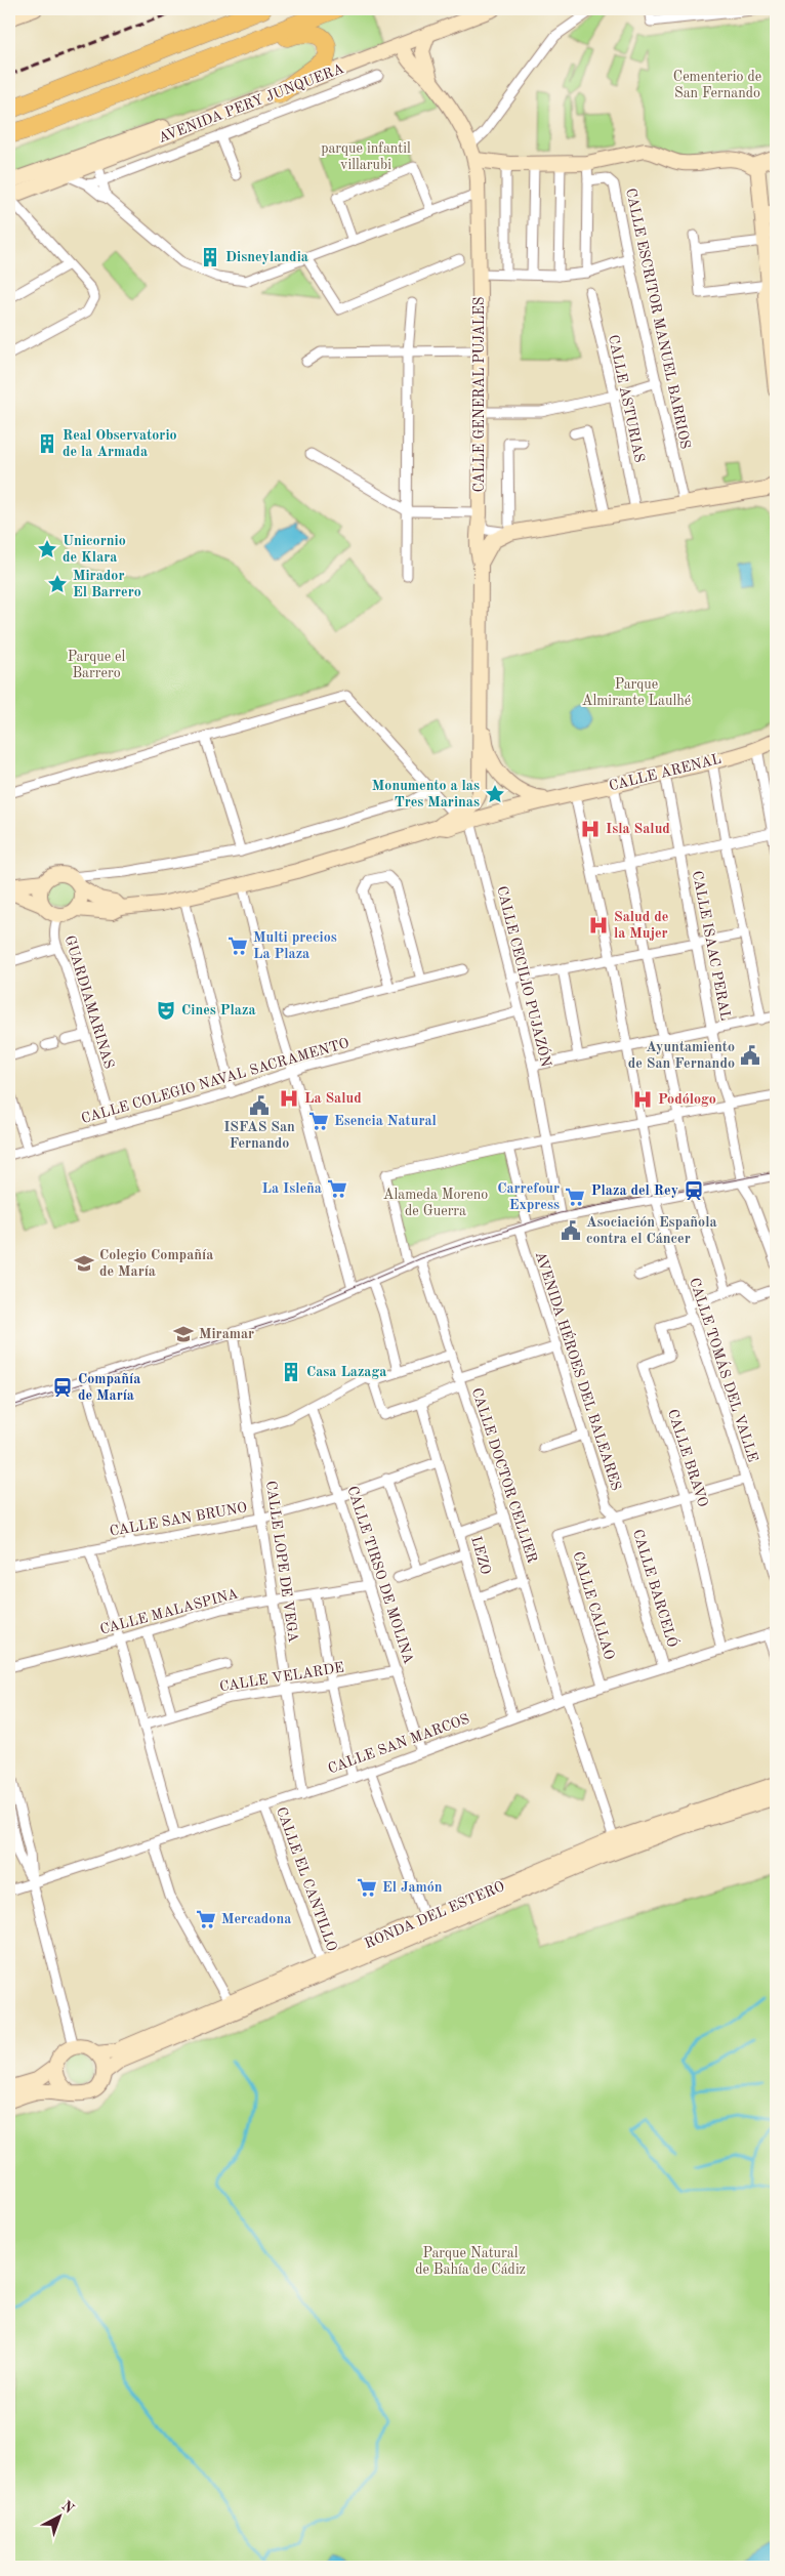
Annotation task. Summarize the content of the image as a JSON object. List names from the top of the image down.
{
  "streets": {
    "street": [
      "AVENIDA PERY JUNQUERA",
      "CALLE ESCRITOR MANUEL BARRIOS",
      "CALLE GENERAL PUJALES",
      "CALLE ASTURIAS",
      "CALLE ARENAL",
      "CALLE ISAAC PERAL",
      "CALLE CECILIO PUJAZÓN",
      "GUARDIAMARINAS",
      "CALLE COLEGIO NAVAL SACRAMENTO",
      "CALLE TOMÁS DEL VALLE",
      "AVENIDA HÉROES DEL BALEARES",
      "CALLE BRAVO",
      "CALLE DOCTOR CELLIER",
      "CALLE SAN BRUNO",
      "LEZO",
      "CALLE LOPE DE VEGA",
      "CALLE TIRSO DE MOLINA",
      "CALLE BARCELÓ",
      "CALLE CALLAO",
      "CALLE MALASPINA",
      "CALLE VELARDE",
      "CALLE SAN MARCOS",
      "CALLE EL CANTILLO",
      "RONDA DEL ESTERO"
    ]
  },
  "crossings": [
    ["CALLE ARENAL", "CALLE ISAAC PERAL"],
    ["CALLE ARENAL", "CALLE CECILIO PUJAZÓN"],
    ["CALLE ARENAL", "CALLE TOMÁS DEL VALLE"],
    ["CALLE CECILIO PUJAZÓN", "CALLE COLEGIO NAVAL SACRAMENTO"],
    ["GUARDIAMARINAS", "CALLE COLEGIO NAVAL SACRAMENTO"],
    ["CALLE TOMÁS DEL VALLE", "CALLE BRAVO"],
    ["AVENIDA HÉROES DEL BALEARES", "CALLE BARCELÓ"],
    ["AVENIDA HÉROES DEL BALEARES", "CALLE CALLAO"],
    ["CALLE BRAVO", "CALLE SAN MARCOS"],
    ["CALLE DOCTOR CELLIER", "CALLE SAN MARCOS"],
    ["CALLE DOCTOR CELLIER", "RONDA DEL ESTERO"],
    ["CALLE SAN BRUNO", "LEZO"],
    ["CALLE SAN BRUNO", "CALLE LOPE DE VEGA"],
    ["CALLE SAN BRUNO", "CALLE TIRSO DE MOLINA"],
    ["LEZO", "CALLE SAN MARCOS"],
    ["CALLE LOPE DE VEGA", "CALLE MALASPINA"],
    ["CALLE LOPE DE VEGA", "CALLE VELARDE"],
    ["CALLE LOPE DE VEGA", "CALLE SAN MARCOS"],
    ["CALLE TIRSO DE MOLINA", "CALLE MALASPINA"],
    ["CALLE TIRSO DE MOLINA", "CALLE VELARDE"],
    ["CALLE TIRSO DE MOLINA", "CALLE SAN MARCOS"],
    ["CALLE BARCELÓ", "CALLE CALLAO"],
    ["CALLE BARCELÓ", "CALLE SAN MARCOS"],
    ["CALLE CALLAO", "CALLE SAN MARCOS"],
    ["CALLE SAN MARCOS", "CALLE EL CANTILLO"],
    ["CALLE EL CANTILLO", "RONDA DEL ESTERO"]
  ],
  "parks": [
    "Cementerio de San Fernando",
    "parque infantil villarubi",
    "Parque el Barrero",
    "Parque Almirante Laulhé",
    "Alameda Moreno de Guerra",
    "Parque Natural de Bahía de Cádiz"
  ],
  "places": {
    "building": ["Disneylandia", "Real Observatorio de la Armada", "Casa Lazaga"],
    "place": ["Unicornio de Klara", "Mirador El Barrero", "Monumento a las Tres Marinas"],
    "hospital": [
      "Isla Salud",
      "Salud de la Mujer",
      "La Salud",
      "Podólogo"
    ],
    "supermarket": [
      "Multi precios La Plaza",
      "Esencia Natural",
      "La Isleña",
      "Carrefour Express",
      "El Jamón",
      "Mercadona"
    ],
    "theatre": ["Cines Plaza"],
    "public building": ["Ayuntamiento de San Fernando", "ISFAS San Fernando", "Asociación Española contra el Cáncer"],
    "station": ["Plaza del Rey", "Compañía de María"],
    "school or university": ["Colegio Compañía de María", "Miramar"]
  },
  "north": "top right"
}
